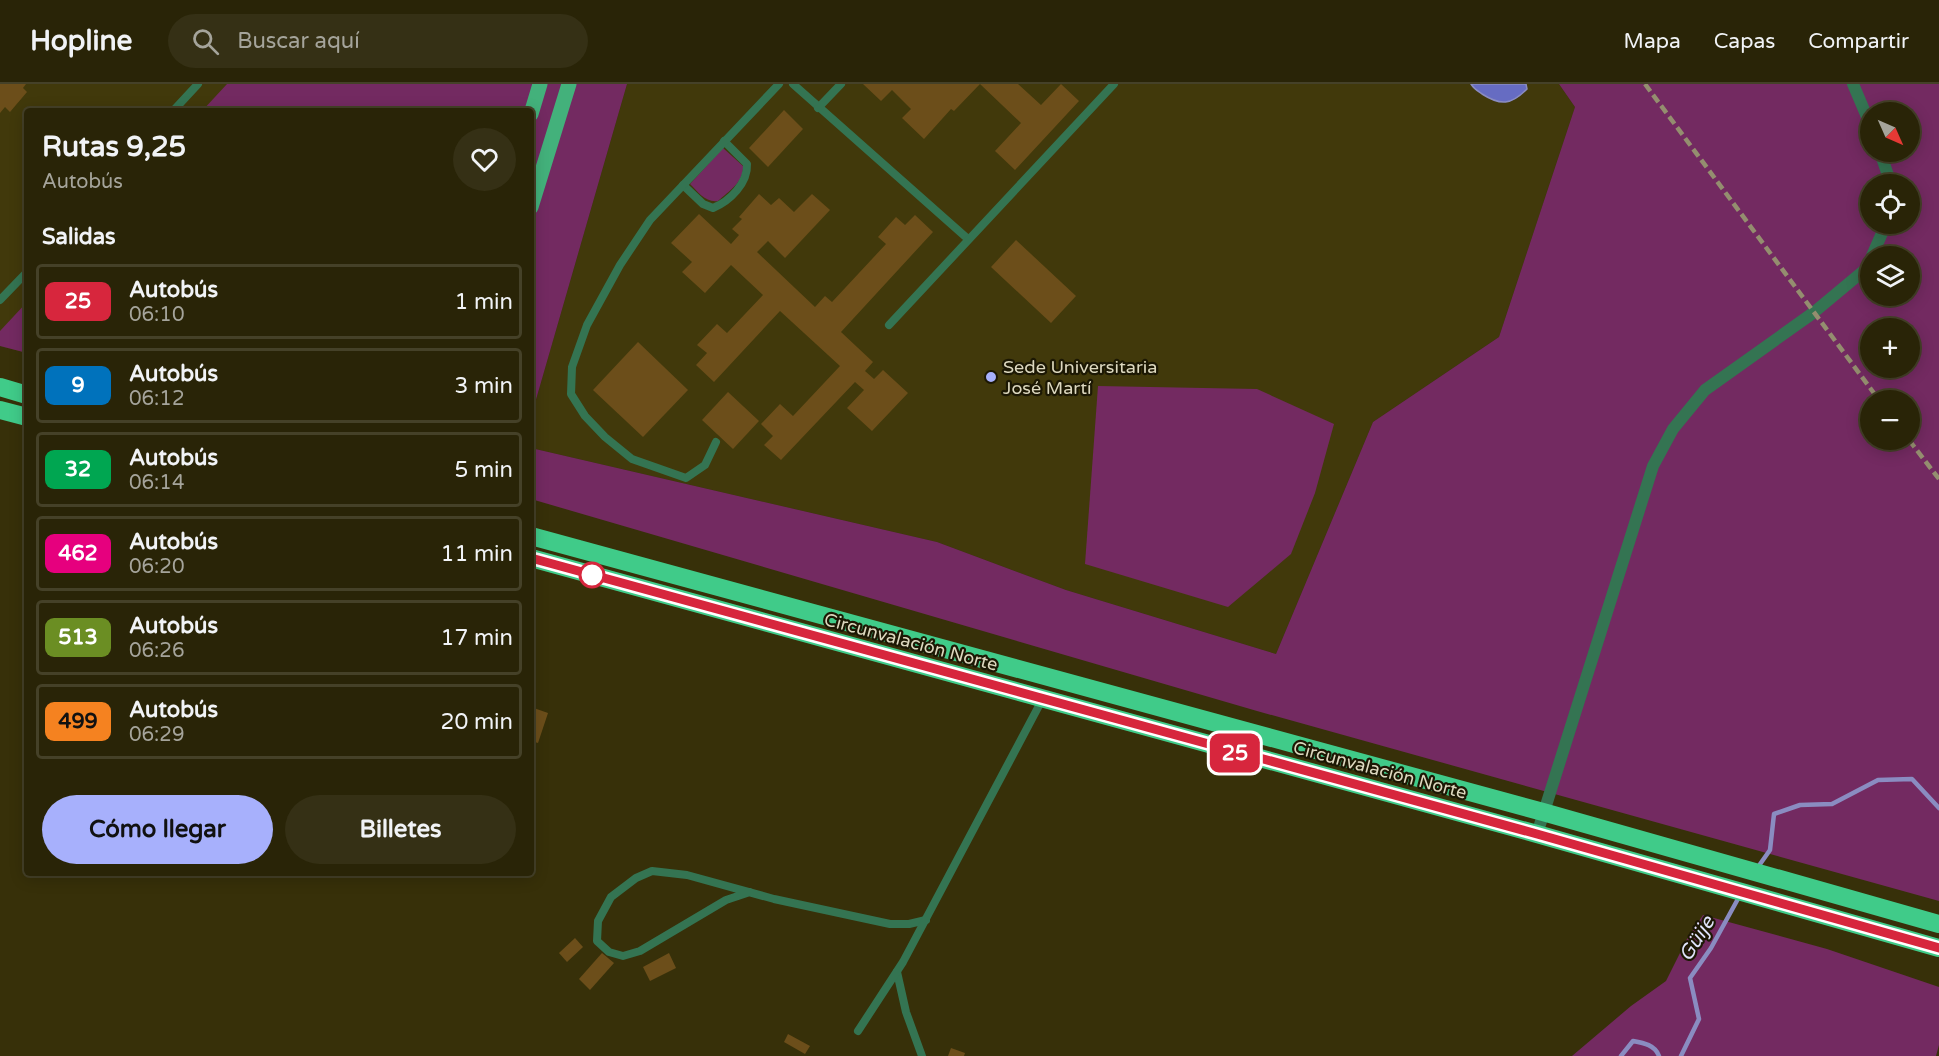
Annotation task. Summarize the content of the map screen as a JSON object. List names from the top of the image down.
{
  "streets": {
    "highway": ["Circunvalación Norte"]
  },
  "water": ["Güije"],
  "places": ["Sede Universitaria José Martí"],
  "lines": ["bus line 25"],
  "north": "bottom right",
  "page": {
    "header": "Hopline",
    "search": "Buscar aquí",
    "nav": ["Mapa", "Capas", "Compartir"],
    "on_map": "25",
    "map_buttons": ["+", "−"],
    "heading": [
      ["Rutas 9,25", "Autobús"],
      "Salidas"
    ],
    "list": [
      {
        "mark": "25",
        "name": "Autobús",
        "note": "06:10",
        "value": "1 min"
      },
      {
        "mark": "9",
        "name": "Autobús",
        "note": "06:12",
        "value": "3 min"
      },
      {
        "mark": "32",
        "name": "Autobús",
        "note": "06:14",
        "value": "5 min"
      },
      {
        "mark": "462",
        "name": "Autobús",
        "note": "06:20",
        "value": "11 min"
      },
      {
        "mark": "513",
        "name": "Autobús",
        "note": "06:26",
        "value": "17 min"
      },
      {
        "mark": "499",
        "name": "Autobús",
        "note": "06:29",
        "value": "20 min"
      }
    ],
    "buttons": ["Cómo llegar", "Billetes"]
  }
}
